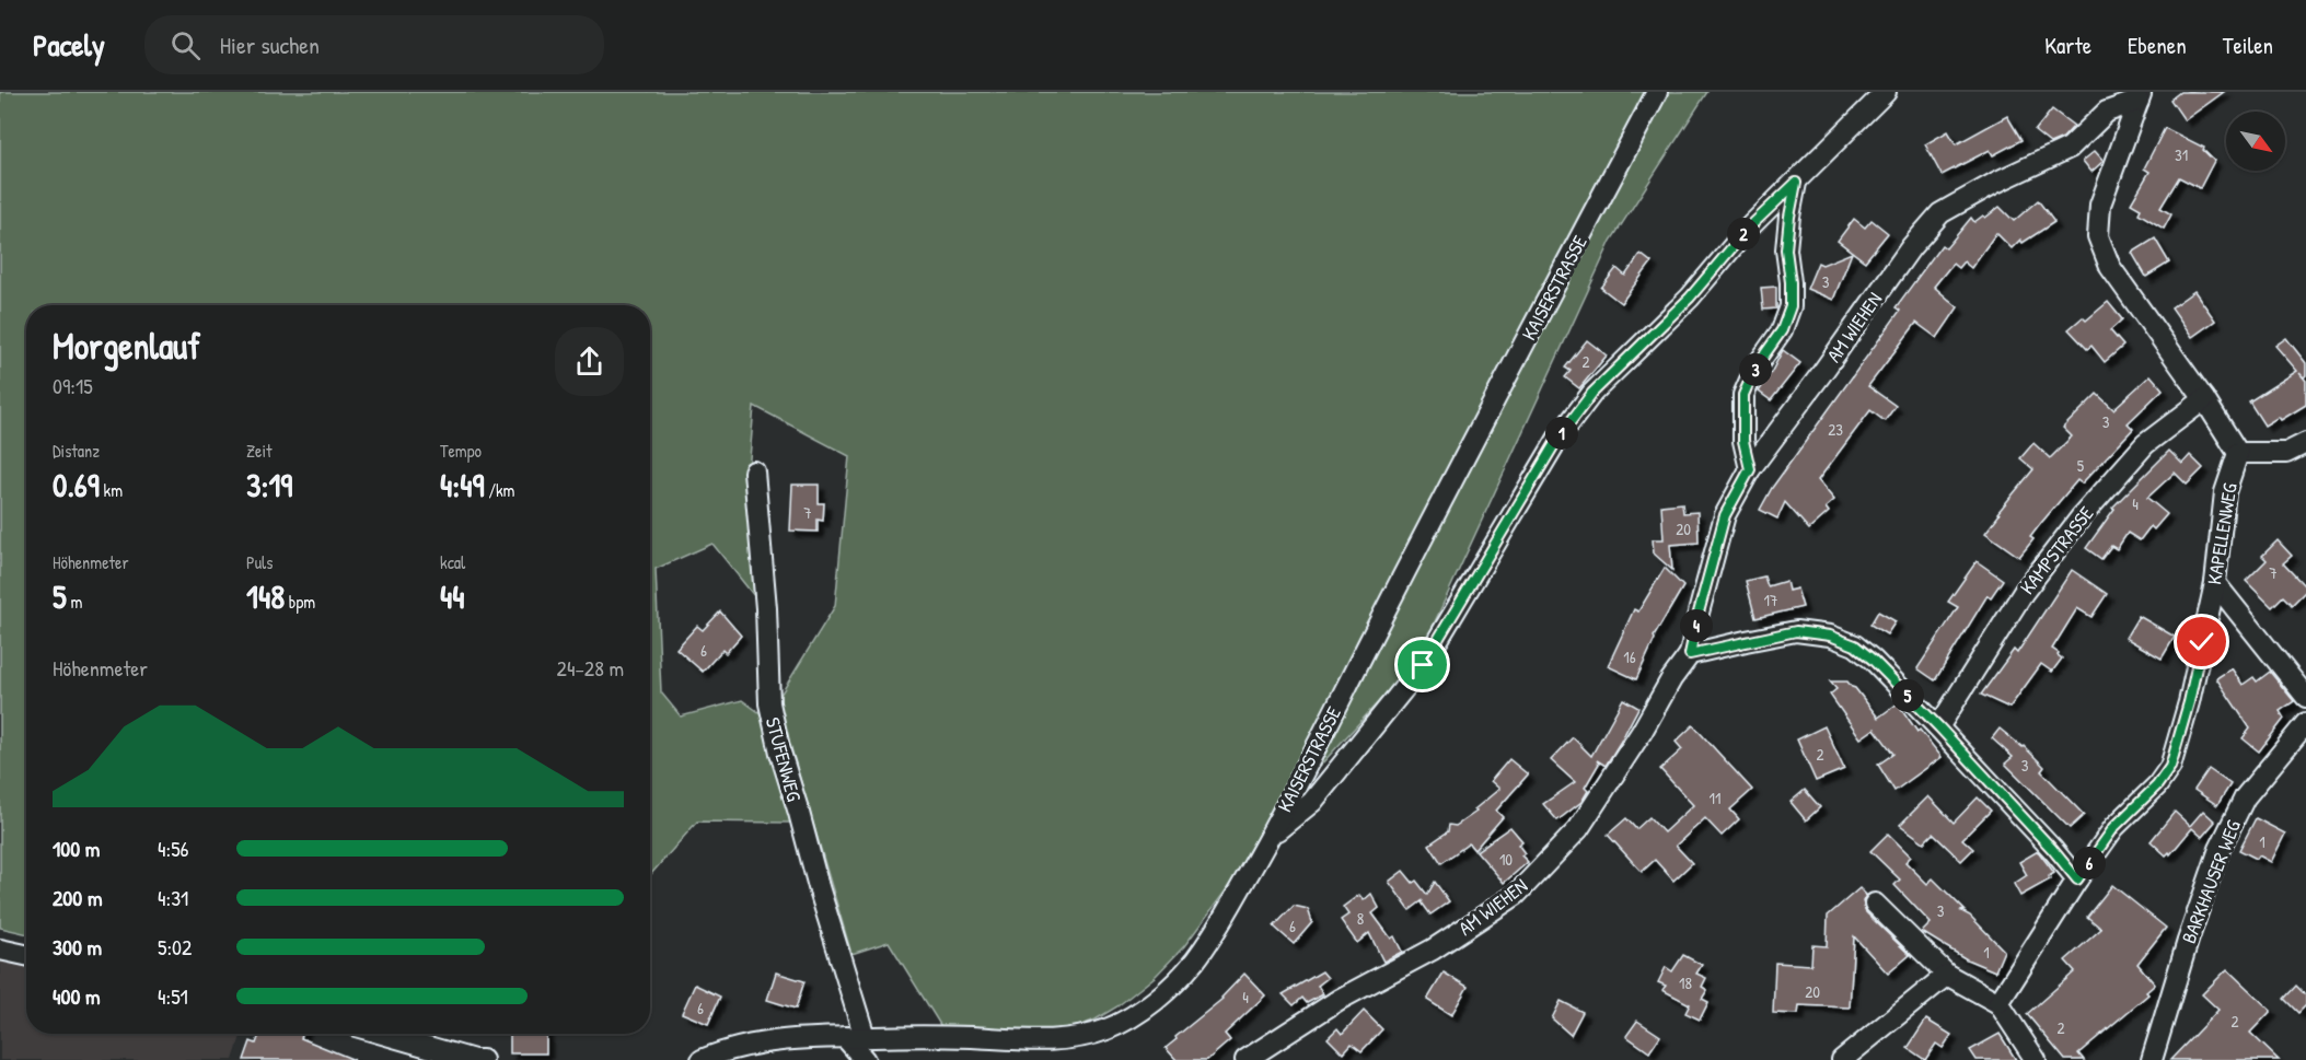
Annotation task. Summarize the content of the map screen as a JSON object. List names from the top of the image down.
{
  "streets": {
    "street": [
      "KAISERSTRASSE",
      "AM WIEHEN",
      "KAPELLENWEG",
      "KAMPSTRASSE",
      "STUFENWEG",
      "BARKHAUSER WEG"
    ]
  },
  "crossings": [
    ["KAISERSTRASSE", "STUFENWEG"]
  ],
  "house_numbers": [
    "31",
    "3",
    "2",
    "3",
    "23",
    "5",
    "4",
    "7",
    "20",
    "7",
    "17",
    "6",
    "16",
    "2",
    "3",
    "11",
    "1",
    "10",
    "3",
    "8",
    "6",
    "1",
    "18",
    "20",
    "4",
    "6",
    "2",
    "2"
  ],
  "north": "bottom right",
  "page": {
    "header": "Pacely",
    "search": "Hier suchen",
    "nav": ["Karte", "Ebenen", "Teilen"],
    "pins": [
      "2",
      "3",
      "1",
      "4",
      "5",
      "6"
    ],
    "heading": ["Morgenlauf", "09:15"],
    "stats": [
      ["Distanz", "0.69 km"],
      ["Zeit", "3:19"],
      ["Tempo", "4:49 /km"],
      ["Höhenmeter", "5 m"],
      ["Puls", "148 bpm"],
      ["kcal", "44"]
    ],
    "chart": ["Höhenmeter", "24–28 m"],
    "list": [
      {
        "name": "100 m",
        "note": "4:56"
      },
      {
        "name": "200 m",
        "note": "4:31"
      },
      {
        "name": "300 m",
        "note": "5:02"
      },
      {
        "name": "400 m",
        "note": "4:51"
      }
    ]
  }
}
